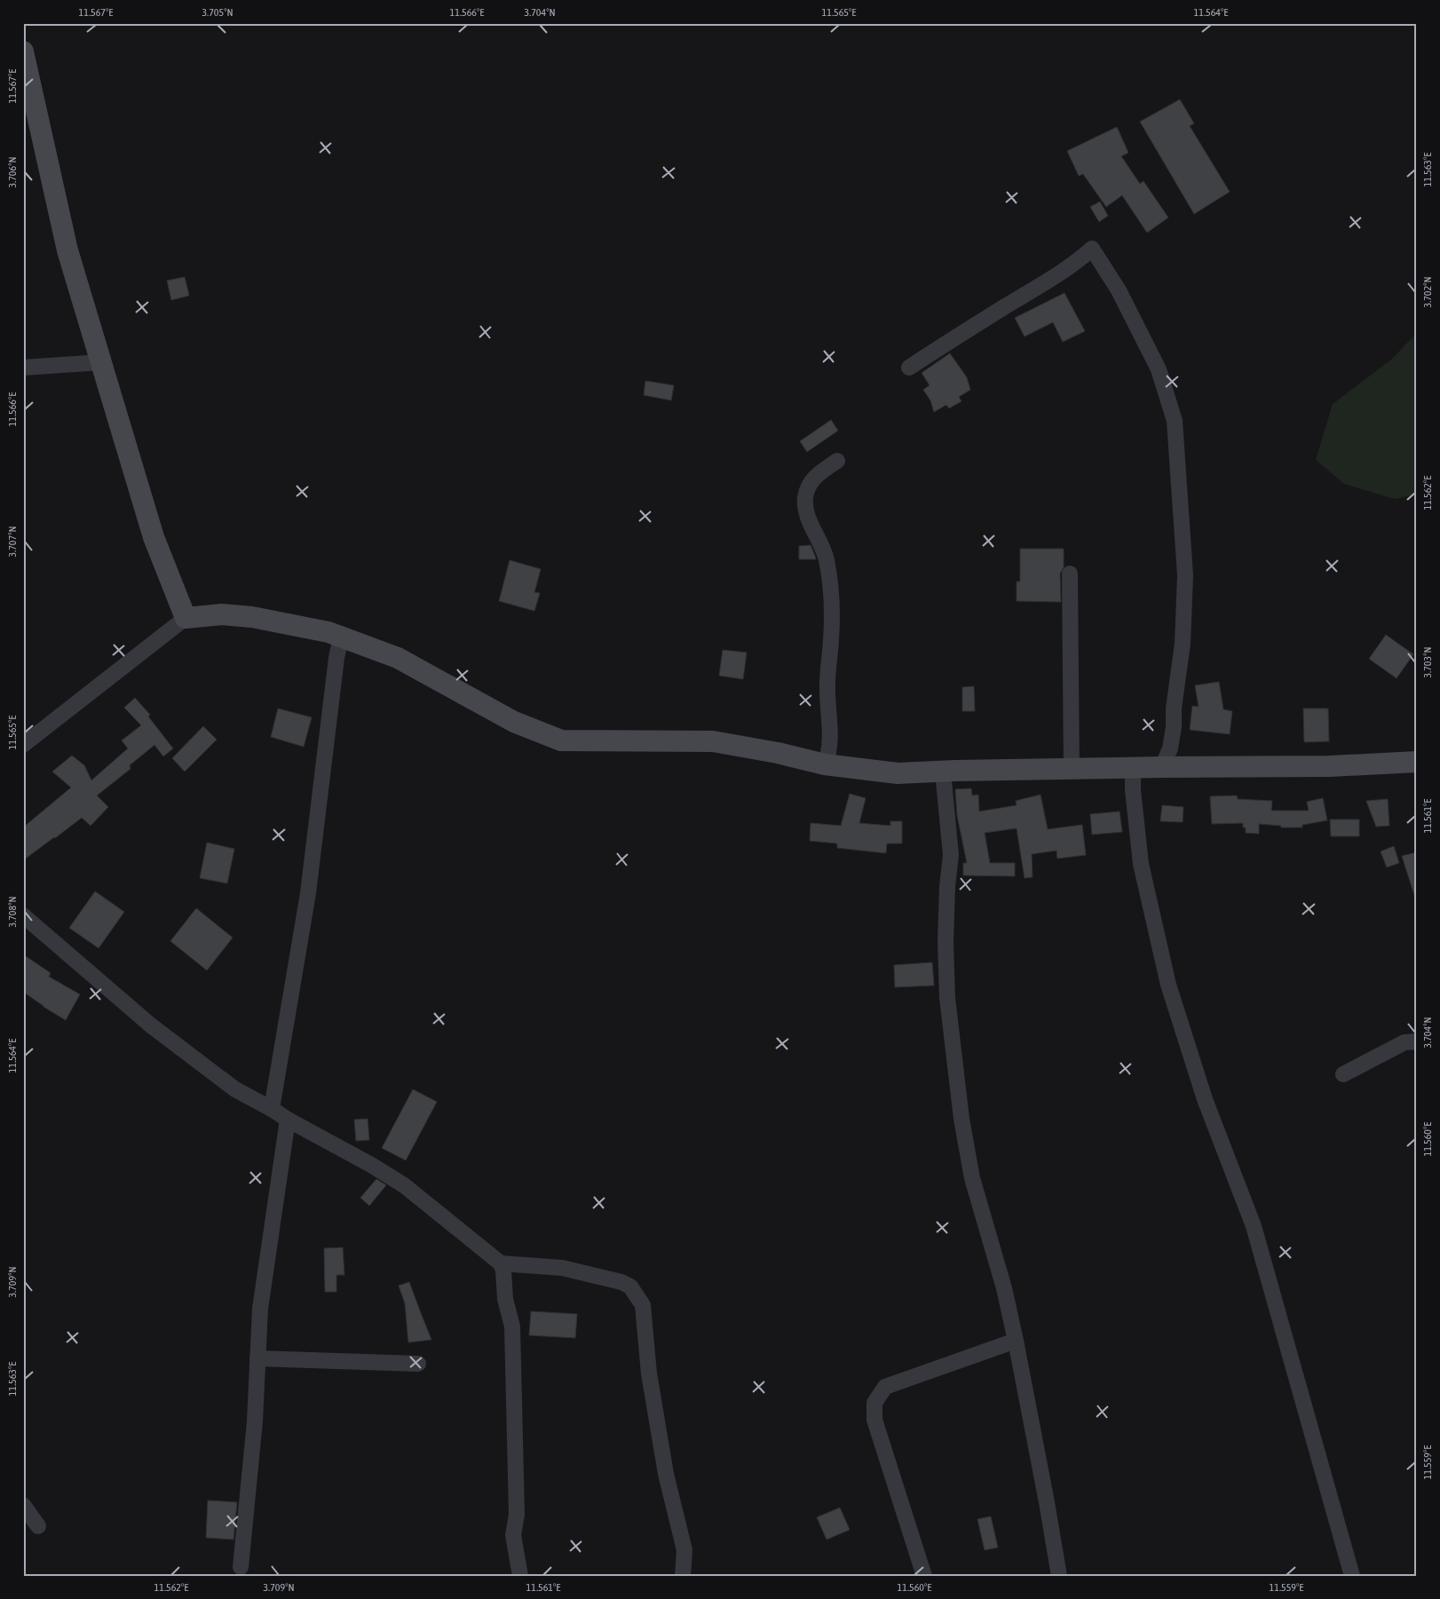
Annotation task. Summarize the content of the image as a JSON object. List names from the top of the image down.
{
  "coordinates": [
    "11.567°E",
    "3.705°N",
    "11.566°E",
    "3.704°N",
    "11.565°E",
    "11.564°E",
    "11.563°E",
    "3.706°N",
    "3.702°N",
    "11.562°E",
    "3.707°N",
    "3.703°N",
    "11.561°E",
    "3.708°N",
    "11.560°E",
    "3.709°N",
    "11.559°E"
  ]
}
